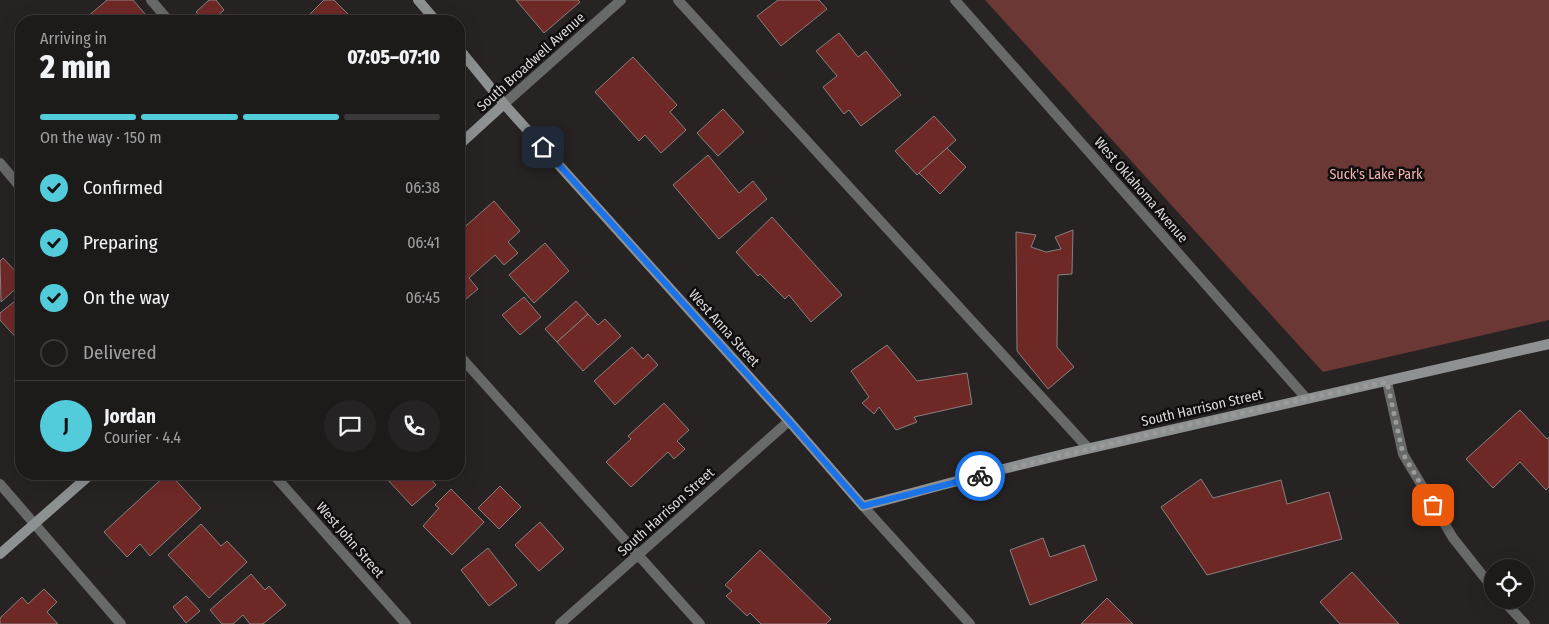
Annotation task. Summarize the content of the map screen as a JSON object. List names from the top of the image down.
{
  "streets": {
    "main road": ["South Broadwell Avenue", "West Anna Street", "South Harrison Street"],
    "street": ["West Oklahoma Avenue", "West John Street"]
  },
  "crossings": [
    ["South Broadwell Avenue", "West Anna Street"],
    ["West Oklahoma Avenue", "South Harrison Street"],
    ["West Anna Street", "South Harrison Street"]
  ],
  "parks": ["Suck's Lake Park"],
  "page": {
    "heading": ["2 min", "Arriving in", "07:05–07:10"],
    "panel": ["Jordan", "Courier · 4.4"],
    "bar": "On the way · 150 m",
    "list": [
      ["Confirmed", "06:38"],
      ["Preparing", "06:41"],
      ["On the way", "06:45"],
      "Delivered"
    ],
    "round": "J"
  }
}
